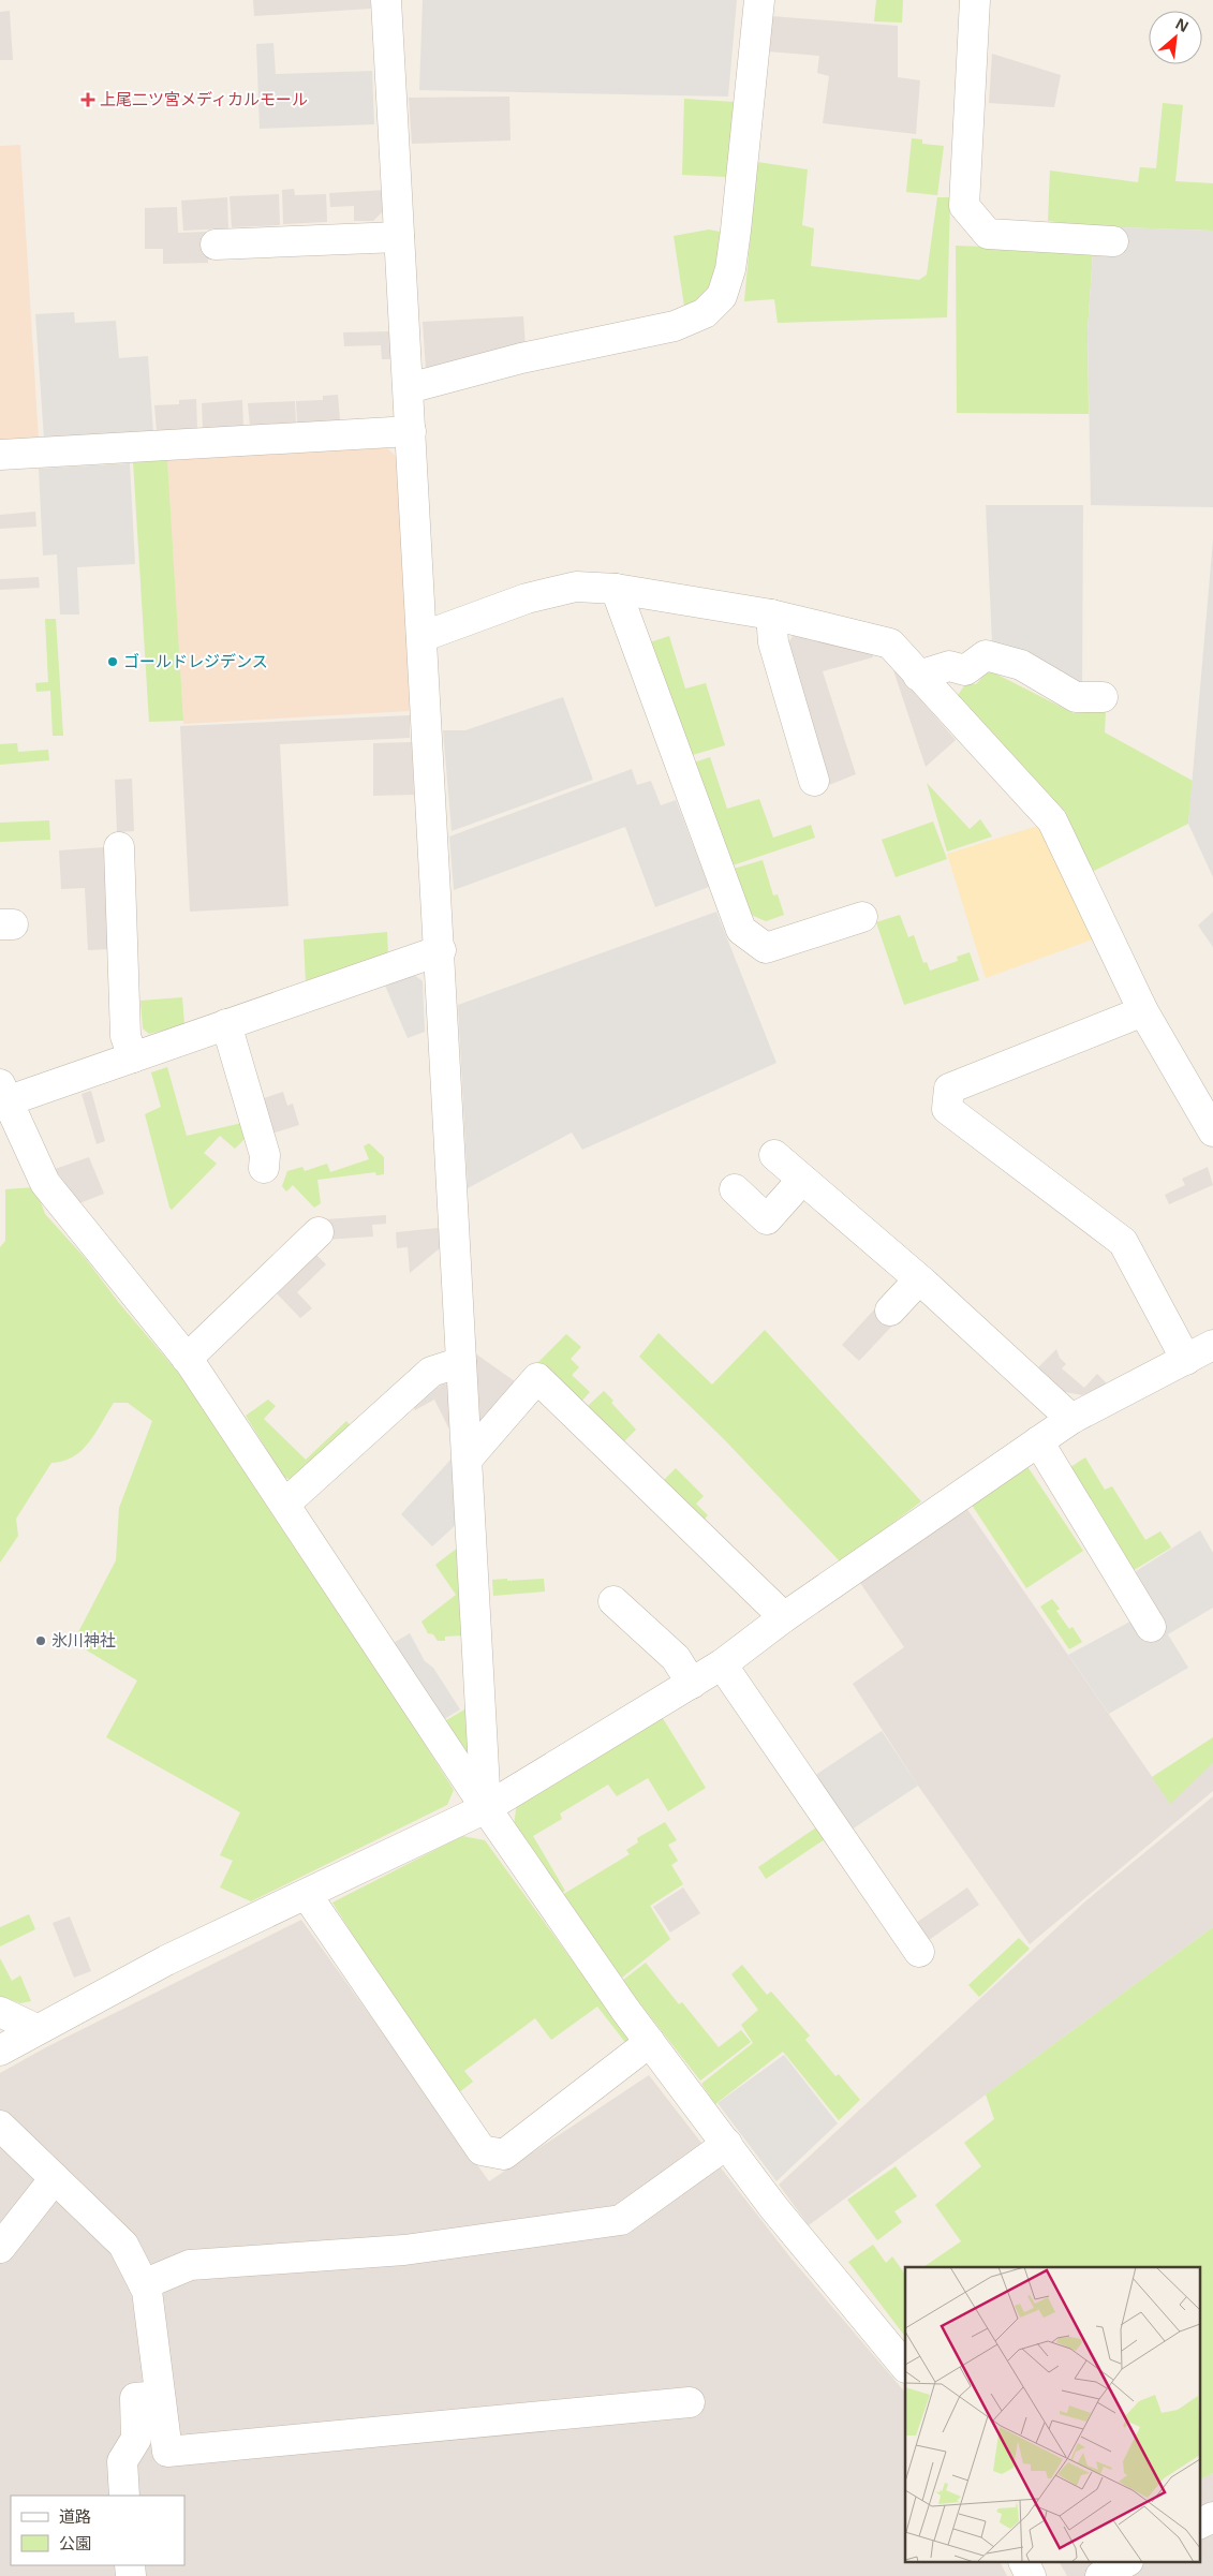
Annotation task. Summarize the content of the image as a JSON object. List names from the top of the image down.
{
  "places": {
    "health": ["上尾二ツ宮メディカルモール"],
    "other": ["ゴールドレジデンス", "氷川神社"]
  },
  "legend": ["道路", "公園"],
  "north": "top right"
}
